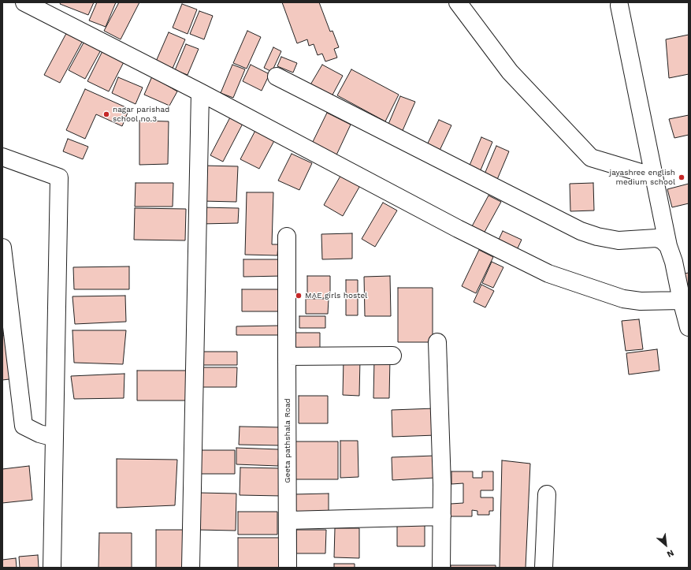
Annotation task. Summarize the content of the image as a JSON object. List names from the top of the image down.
{
  "streets": {
    "street": ["Geeta pathshala Road"]
  },
  "places": ["nagar parishad school no.3", "jayashree english medium school", "MAE girls hostel"],
  "north": "bottom right"
}
